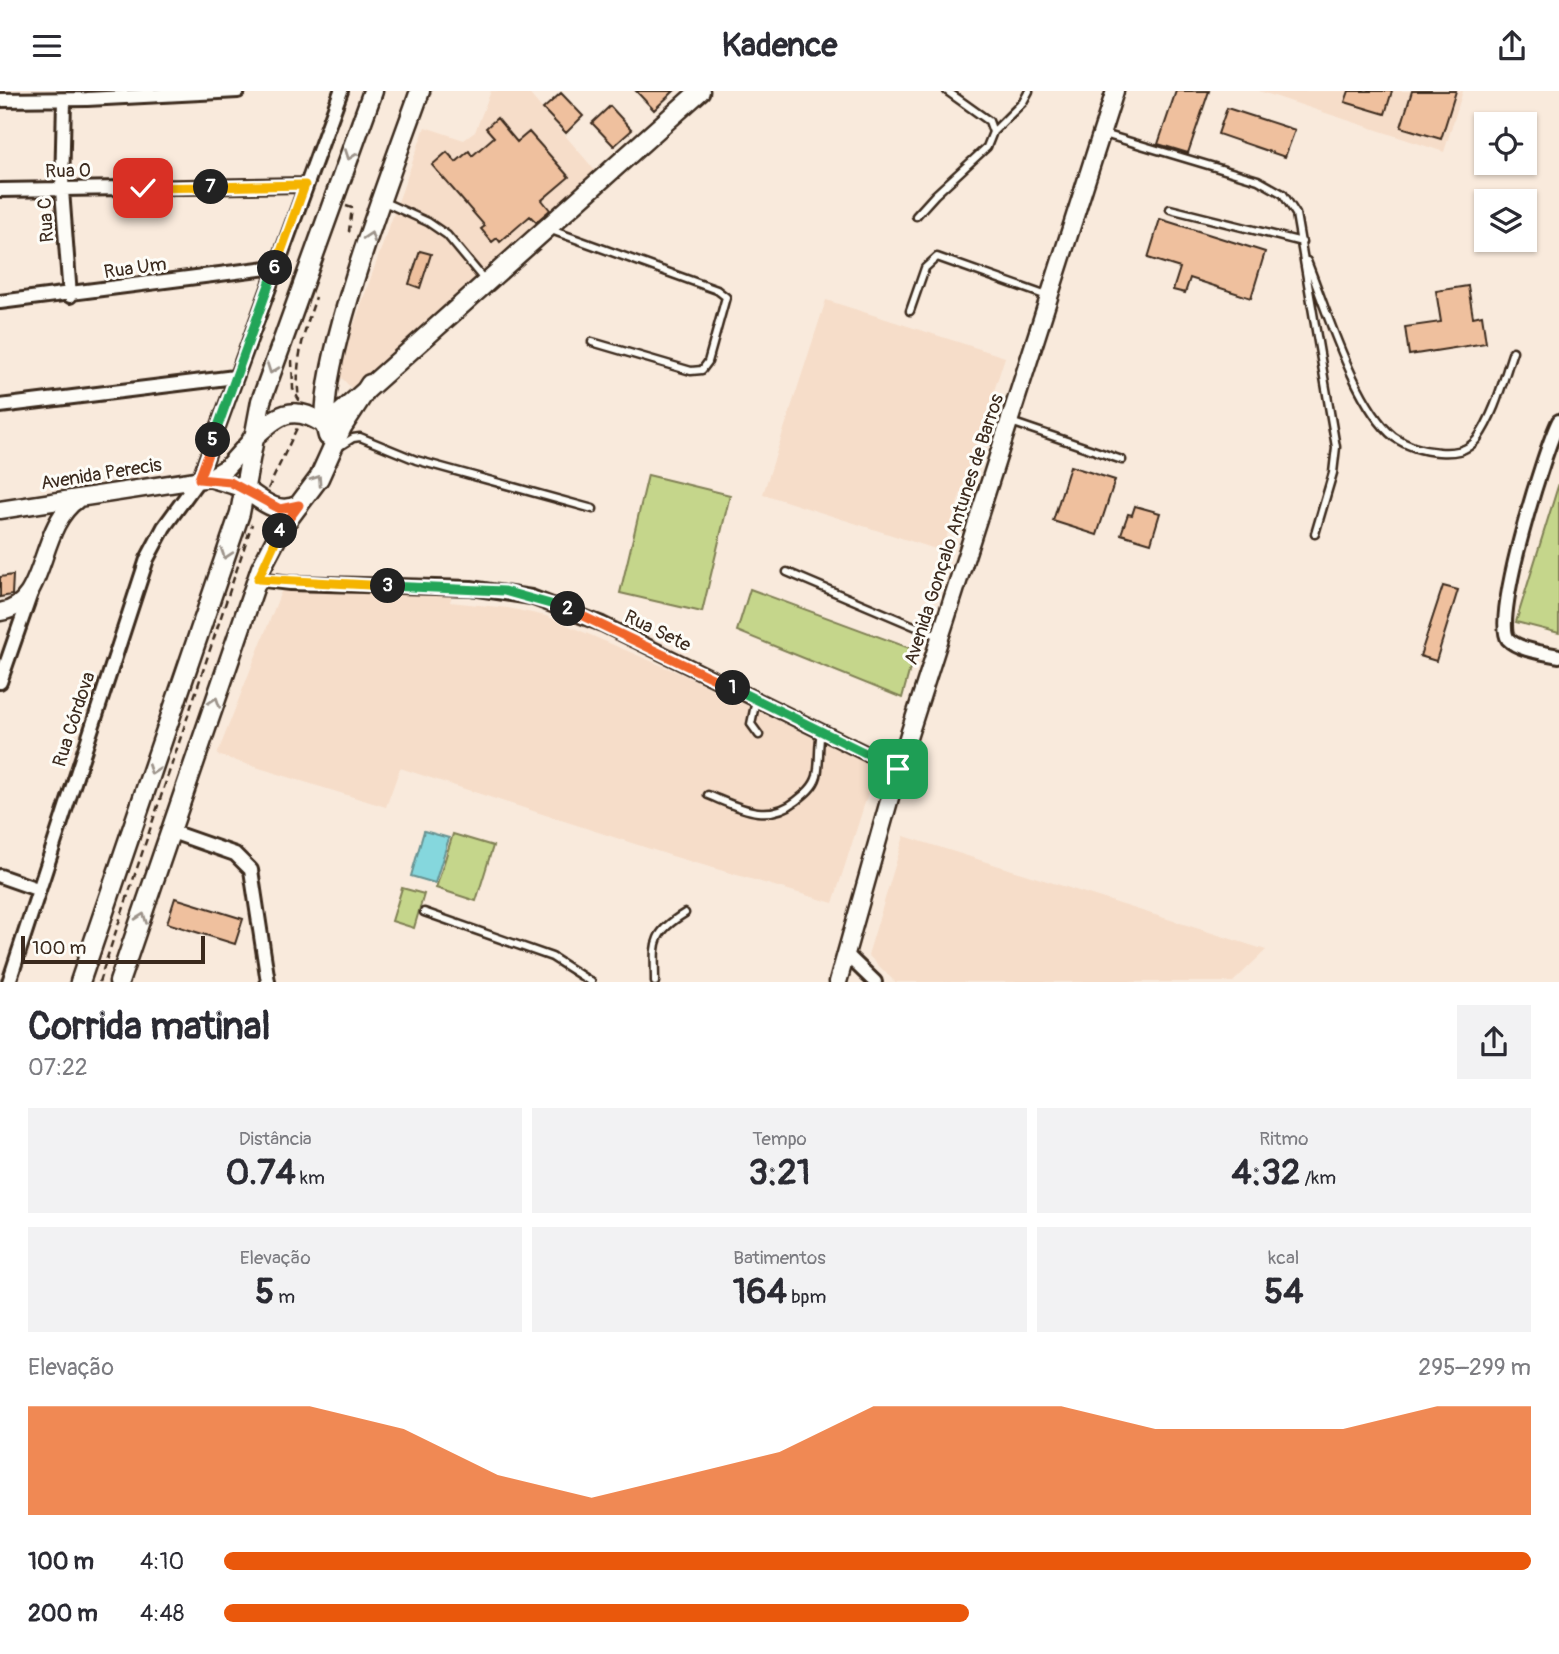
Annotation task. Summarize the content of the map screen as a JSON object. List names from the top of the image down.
{
  "streets": {
    "street": [
      "Rua O",
      "Rua C",
      "Rua Um",
      "Avenida Perecis",
      "Avenida Gonçalo Antunes de Barros",
      "Rua Sete",
      "Rua Córdova"
    ]
  },
  "crossings": [
    ["Rua O", "Rua C"],
    ["Rua O", "Rua Córdova"],
    ["Rua C", "Rua Um"],
    ["Rua Um", "Rua Córdova"],
    ["Avenida Perecis", "Rua Córdova"],
    ["Avenida Gonçalo Antunes de Barros", "Rua Sete"]
  ],
  "scale_bar": "100 m",
  "page": {
    "header": "Kadence",
    "pins": [
      "7",
      "6",
      "5",
      "4",
      "3",
      "2",
      "1"
    ],
    "scale": "100 m",
    "heading": ["Corrida matinal", "07:22"],
    "stats": [
      ["Distância", "0.74 km"],
      ["Tempo", "3:21"],
      ["Ritmo", "4:32 /km"],
      ["Elevação", "5 m"],
      ["Batimentos", "164 bpm"],
      ["kcal", "54"]
    ],
    "chart": ["Elevação", "295–299 m"],
    "list": [
      {
        "name": "100 m",
        "note": "4:10"
      },
      {
        "name": "200 m",
        "note": "4:48"
      }
    ]
  }
}
